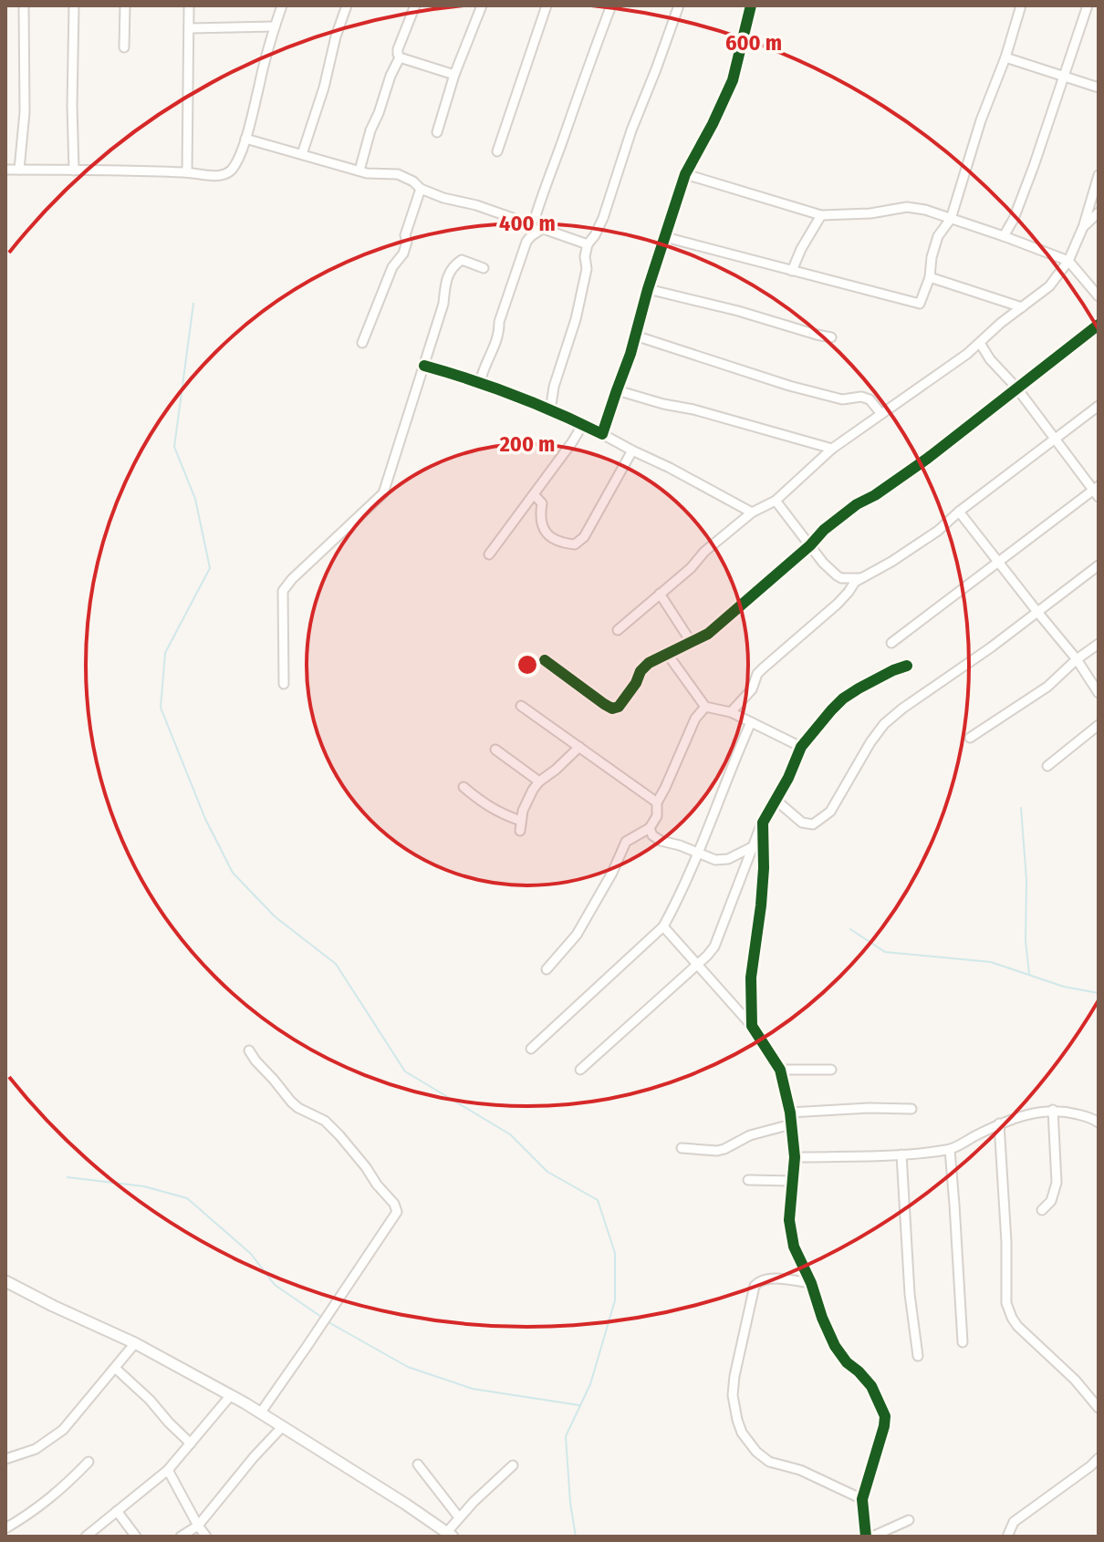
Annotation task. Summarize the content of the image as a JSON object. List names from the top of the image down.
{
  "rings": ["600 m", "400 m", "200 m"]
}
